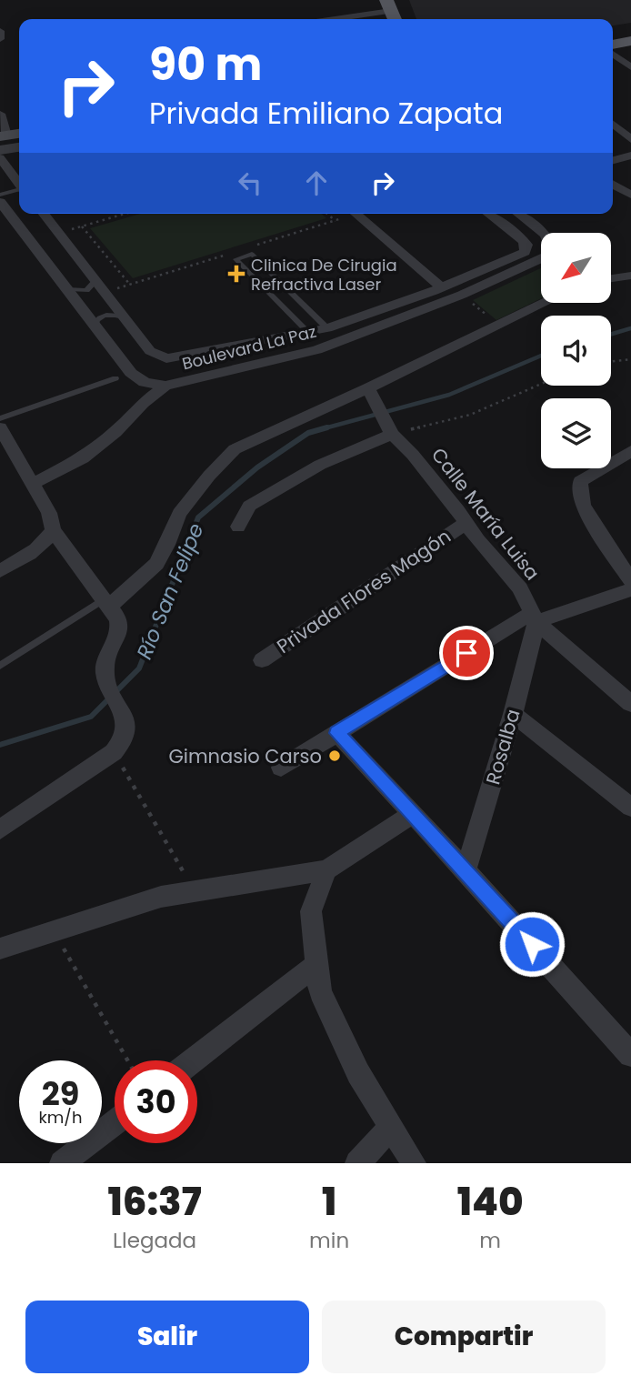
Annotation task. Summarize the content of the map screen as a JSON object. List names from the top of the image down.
{
  "streets": {
    "street": [
      "Boulevard La Paz",
      "Calle María Luisa",
      "Privada Flores Magón",
      "Rosalba"
    ]
  },
  "crossings": [
    ["Calle María Luisa", "Privada Flores Magón"],
    ["Calle María Luisa", "Rosalba"]
  ],
  "water": ["Río San Felipe"],
  "places": {
    "health": ["Clinica De Cirugia Refractiva Laser"],
    "other": ["Gimnasio Carso"]
  },
  "north": "bottom left",
  "page": {
    "turn": ["90 m", "Privada Emiliano Zapata"],
    "speed": "29 km/h",
    "limit": "30",
    "eta": [
      "16:37",
      "Llegada",
      "1",
      "min",
      "140",
      "m"
    ],
    "buttons": ["Salir", "Compartir"]
  }
}
